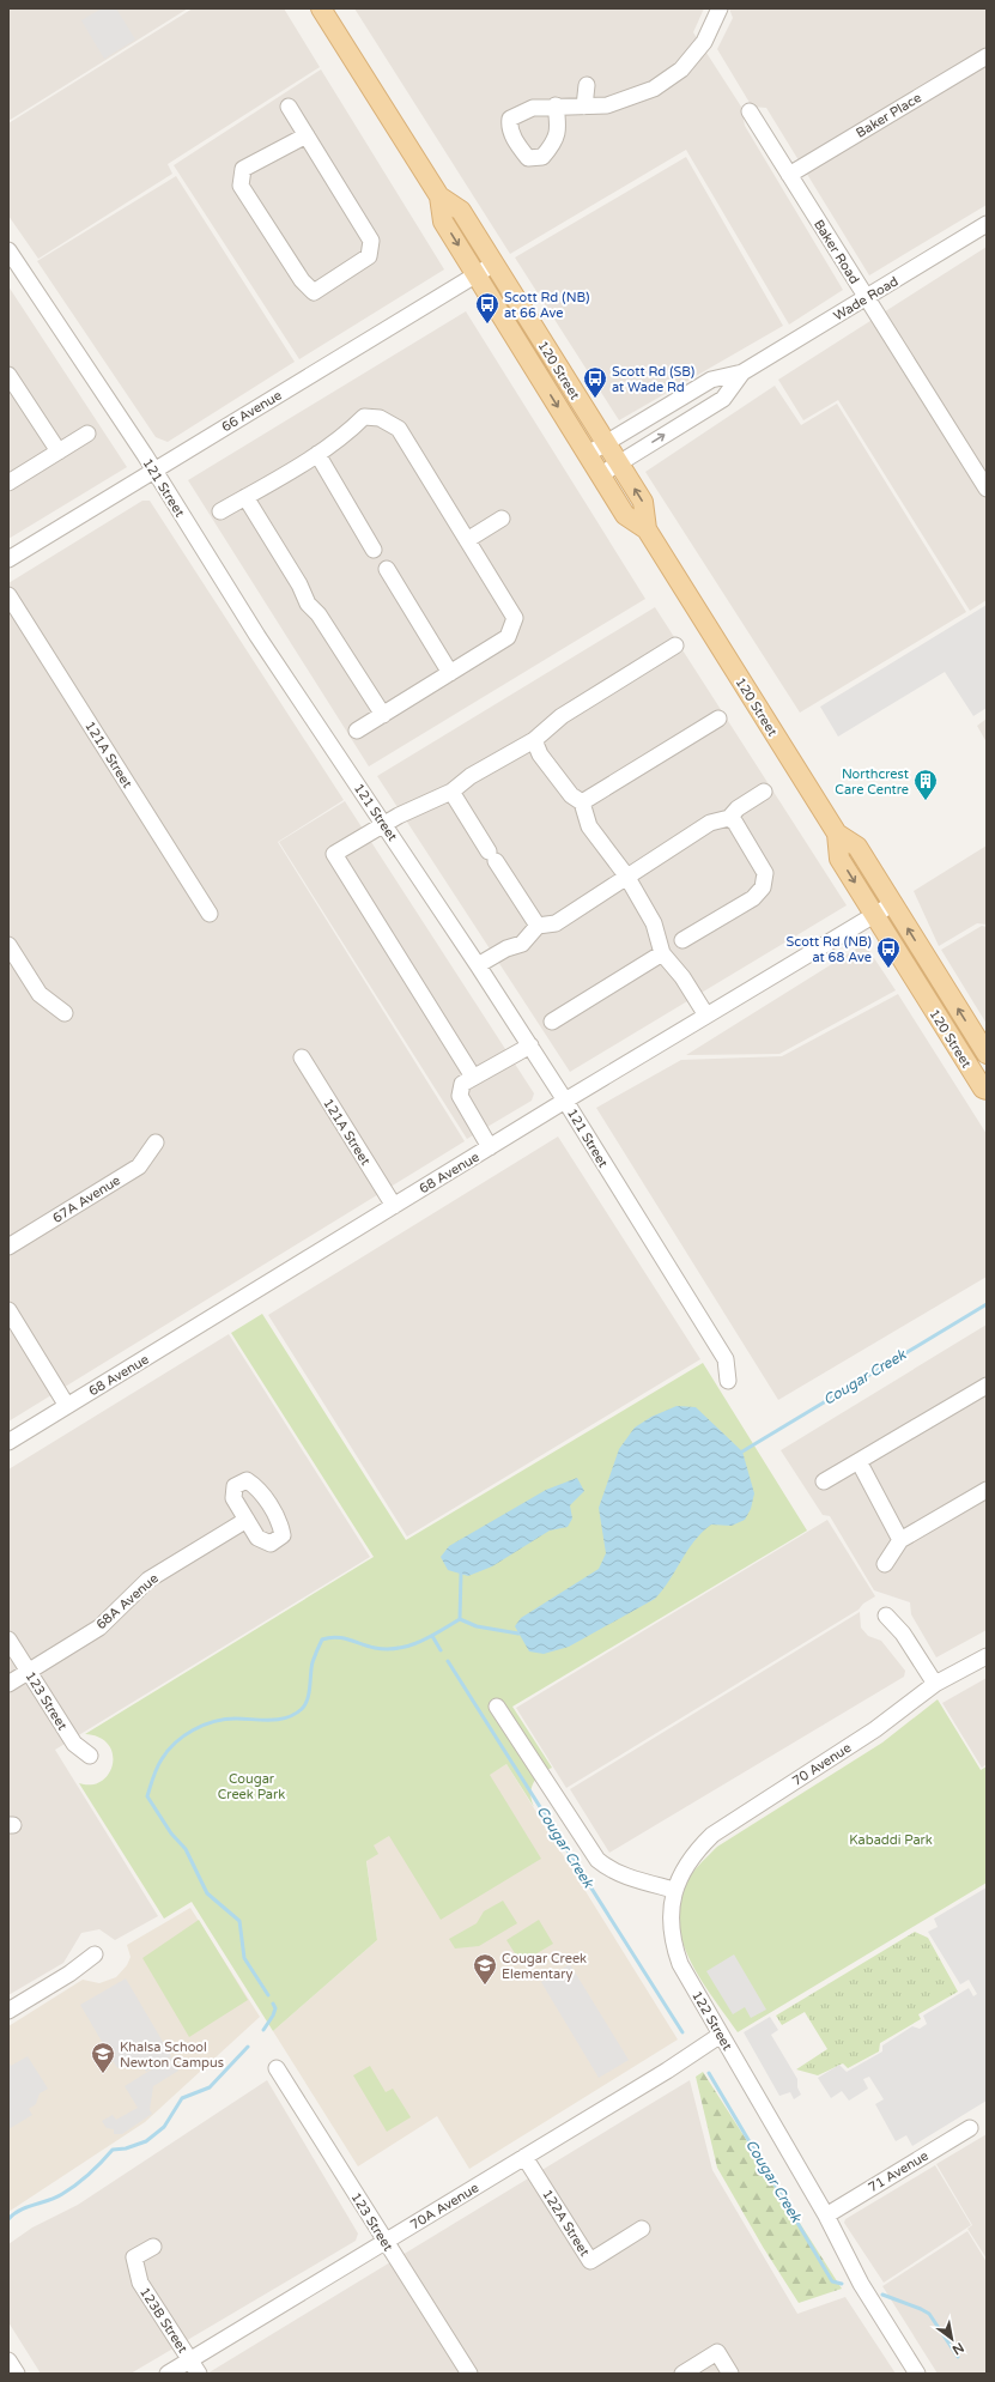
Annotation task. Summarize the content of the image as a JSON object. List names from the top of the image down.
{
  "streets": {
    "main road": ["120 Street"],
    "street": [
      "Baker Place",
      "Baker Road",
      "Wade Road",
      "66 Avenue",
      "121 Street",
      "121A Street",
      "68 Avenue",
      "67A Avenue",
      "68A Avenue",
      "123 Street",
      "70 Avenue",
      "122 Street",
      "71 Avenue",
      "70A Avenue",
      "122A Street",
      "123B Street"
    ]
  },
  "crossings": [
    ["Baker Place", "Baker Road"],
    ["Baker Road", "Wade Road"],
    ["Wade Road", "120 Street"],
    ["120 Street", "66 Avenue"],
    ["120 Street", "68 Avenue"],
    ["66 Avenue", "121 Street"],
    ["121 Street", "68 Avenue"],
    ["121A Street", "68 Avenue"],
    ["68A Avenue", "123 Street"],
    ["123 Street", "70A Avenue"],
    ["70 Avenue", "122 Street"],
    ["122 Street", "71 Avenue"],
    ["122 Street", "70A Avenue"],
    ["70A Avenue", "122A Street"],
    ["70A Avenue", "123B Street"]
  ],
  "water": ["Cougar Creek"],
  "parks": ["Cougar Creek Park", "Kabaddi Park"],
  "places": {
    "bus stop": ["Scott Rd (NB) at 66 Ave", "Scott Rd (SB) at Wade Rd", "Scott Rd (NB) at 68 Ave"],
    "building": ["Northcrest Care Centre"],
    "school or university": ["Cougar Creek Elementary", "Khalsa School Newton Campus"]
  },
  "north": "bottom right"
}
